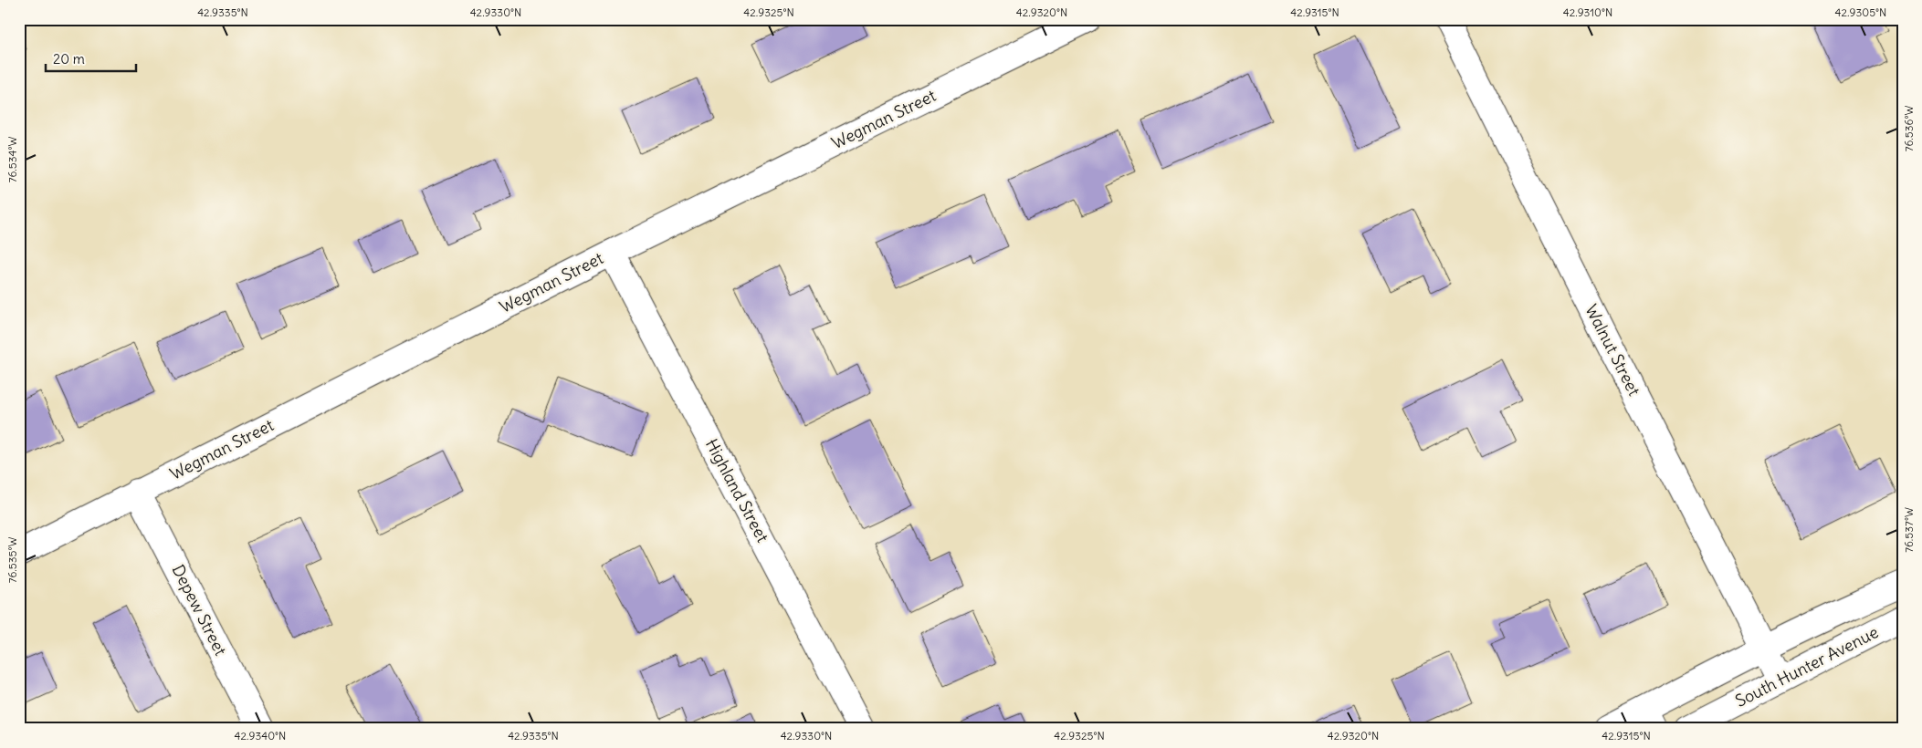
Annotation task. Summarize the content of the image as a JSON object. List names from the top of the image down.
{
  "streets": {
    "street": [
      "Wegman Street",
      "Walnut Street",
      "Highland Street",
      "Depew Street",
      "South Hunter Avenue"
    ]
  },
  "crossings": [
    ["Wegman Street", "Highland Street"],
    ["Wegman Street", "Depew Street"],
    ["Walnut Street", "South Hunter Avenue"]
  ],
  "scale_bar": "20 m",
  "coordinates": [
    "42.9335°N",
    "42.9330°N",
    "42.9325°N",
    "42.9320°N",
    "42.9315°N",
    "42.9310°N",
    "42.9305°N",
    "76.536°W",
    "76.534°W",
    "76.537°W",
    "76.535°W",
    "42.9340°N"
  ]
}
